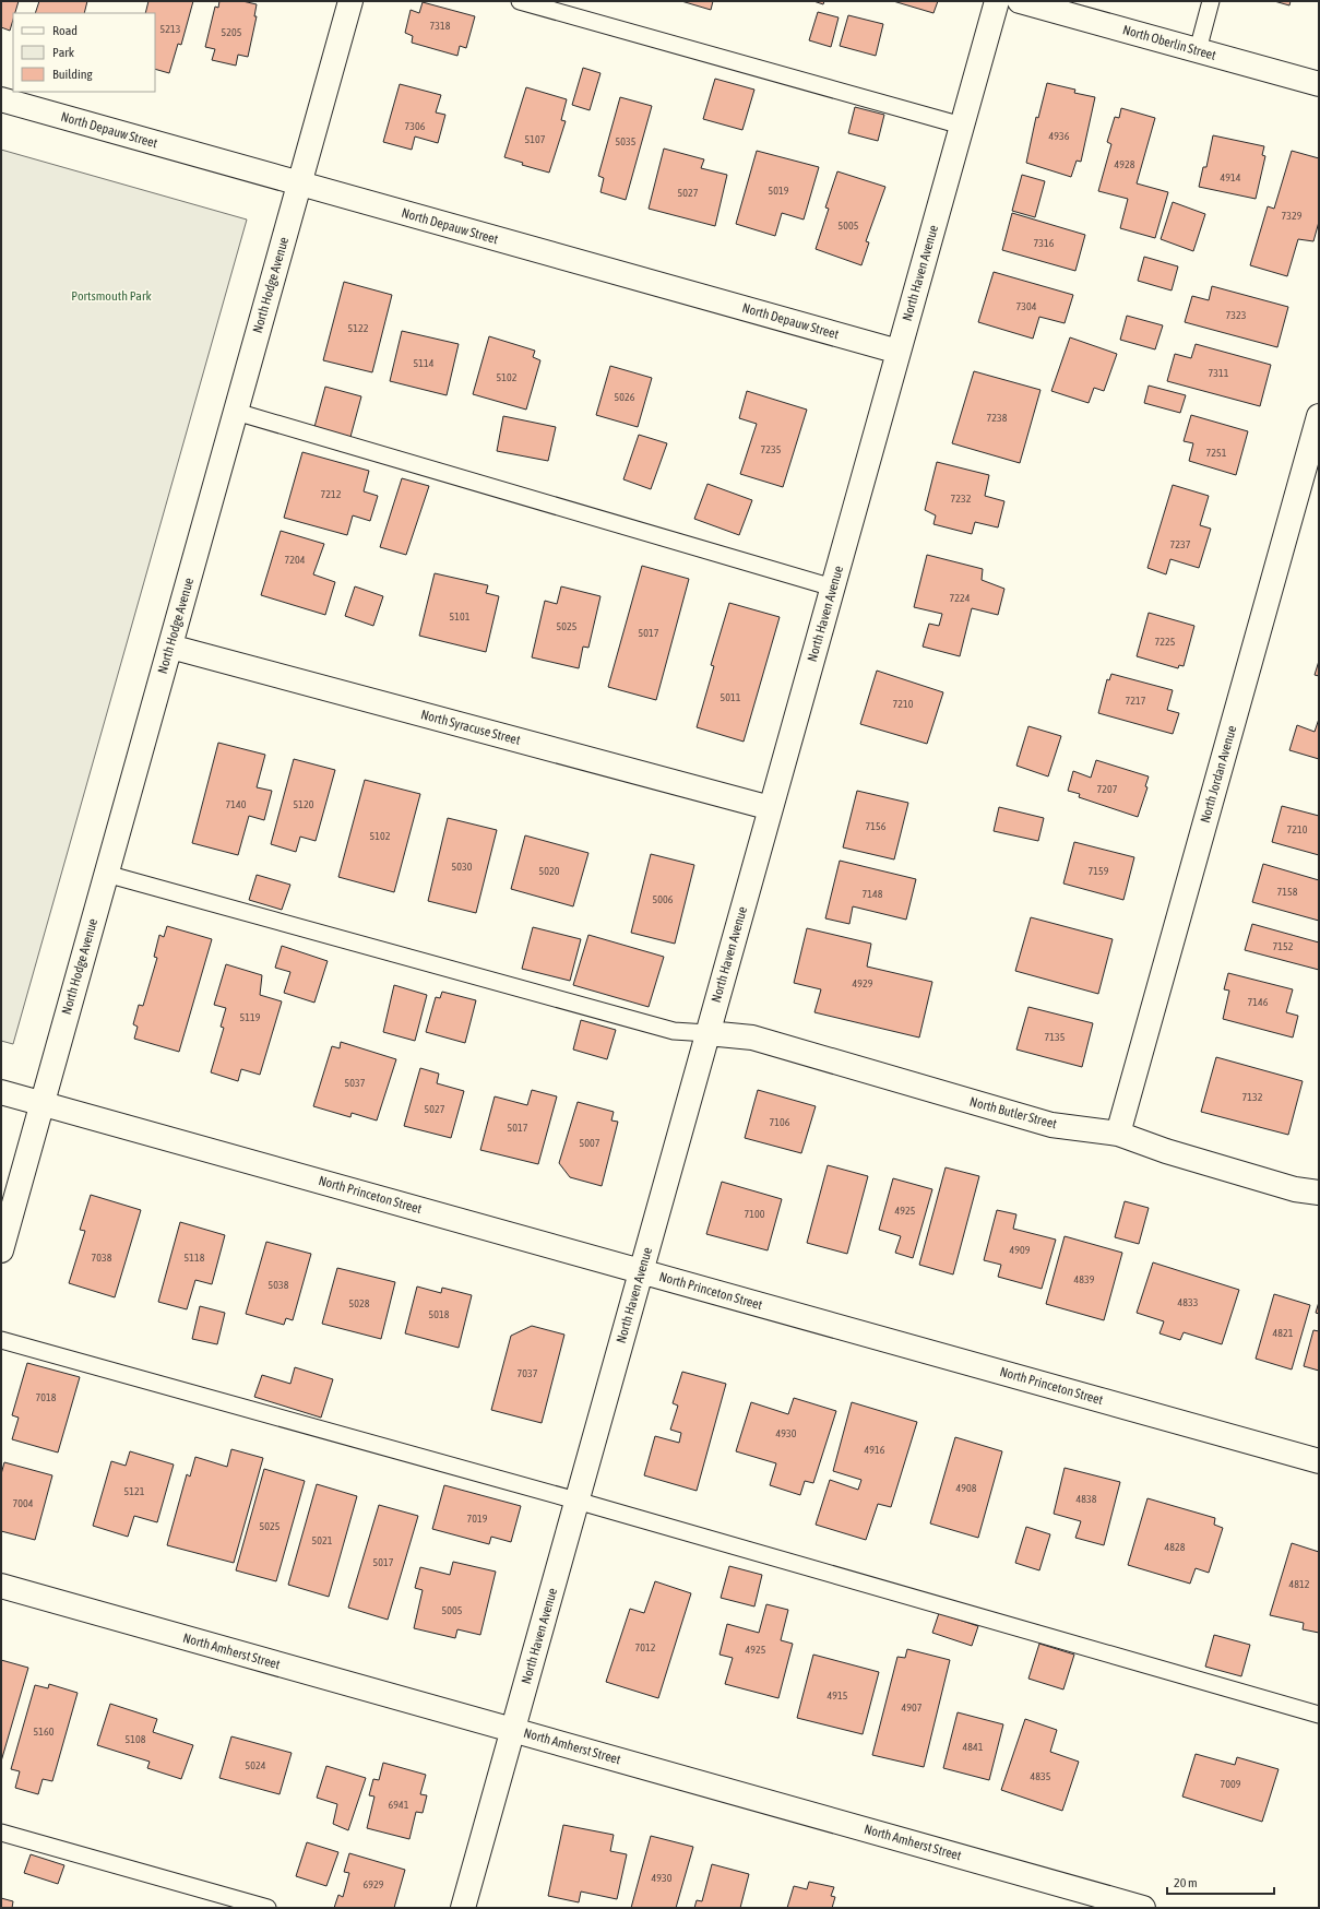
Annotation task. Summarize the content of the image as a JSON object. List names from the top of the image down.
{
  "streets": {
    "street": [
      "North Oberlin Street",
      "North Depauw Street",
      "North Haven Avenue",
      "North Hodge Avenue",
      "North Syracuse Street",
      "North Jordan Avenue",
      "North Butler Street",
      "North Princeton Street",
      "North Amherst Street"
    ]
  },
  "crossings": [
    ["North Depauw Street", "North Haven Avenue"],
    ["North Depauw Street", "North Hodge Avenue"],
    ["North Haven Avenue", "North Syracuse Street"],
    ["North Haven Avenue", "North Butler Street"],
    ["North Haven Avenue", "North Princeton Street"],
    ["North Haven Avenue", "North Amherst Street"],
    ["North Hodge Avenue", "North Syracuse Street"],
    ["North Hodge Avenue", "North Princeton Street"],
    ["North Jordan Avenue", "North Butler Street"]
  ],
  "parks": ["Portsmouth Park"],
  "house_numbers": [
    "7318",
    "5213",
    "5205",
    "7306",
    "4936",
    "5107",
    "5035",
    "4928",
    "4914",
    "5019",
    "5027",
    "7329",
    "5005",
    "7316",
    "7304",
    "7323",
    "5122",
    "5114",
    "7311",
    "5102",
    "5026",
    "7238",
    "7235",
    "7251",
    "7212",
    "7232",
    "7237",
    "7204",
    "7224",
    "5101",
    "5025",
    "5017",
    "7225",
    "5011",
    "7217",
    "7210",
    "7207",
    "7140",
    "5120",
    "7156",
    "7210",
    "5102",
    "5030",
    "5020",
    "7159",
    "7158",
    "7148",
    "5006",
    "7152",
    "4929",
    "7146",
    "5119",
    "7135",
    "5037",
    "7132",
    "5027",
    "7106",
    "5017",
    "5007",
    "4925",
    "7100",
    "4909",
    "7038",
    "5118",
    "4839",
    "5038",
    "4833",
    "5028",
    "5018",
    "4821",
    "7037",
    "7018",
    "4930",
    "4916",
    "4908",
    "5121",
    "4838",
    "7004",
    "7019",
    "5025",
    "5021",
    "4828",
    "5017",
    "4812",
    "5005",
    "7012",
    "4925",
    "4915",
    "4907",
    "5160",
    "5108",
    "4841",
    "5024",
    "4835",
    "7009",
    "6941",
    "4930",
    "6929"
  ],
  "legend": ["Road", "Park", "Building"],
  "scale_bar": "20 m"
}
